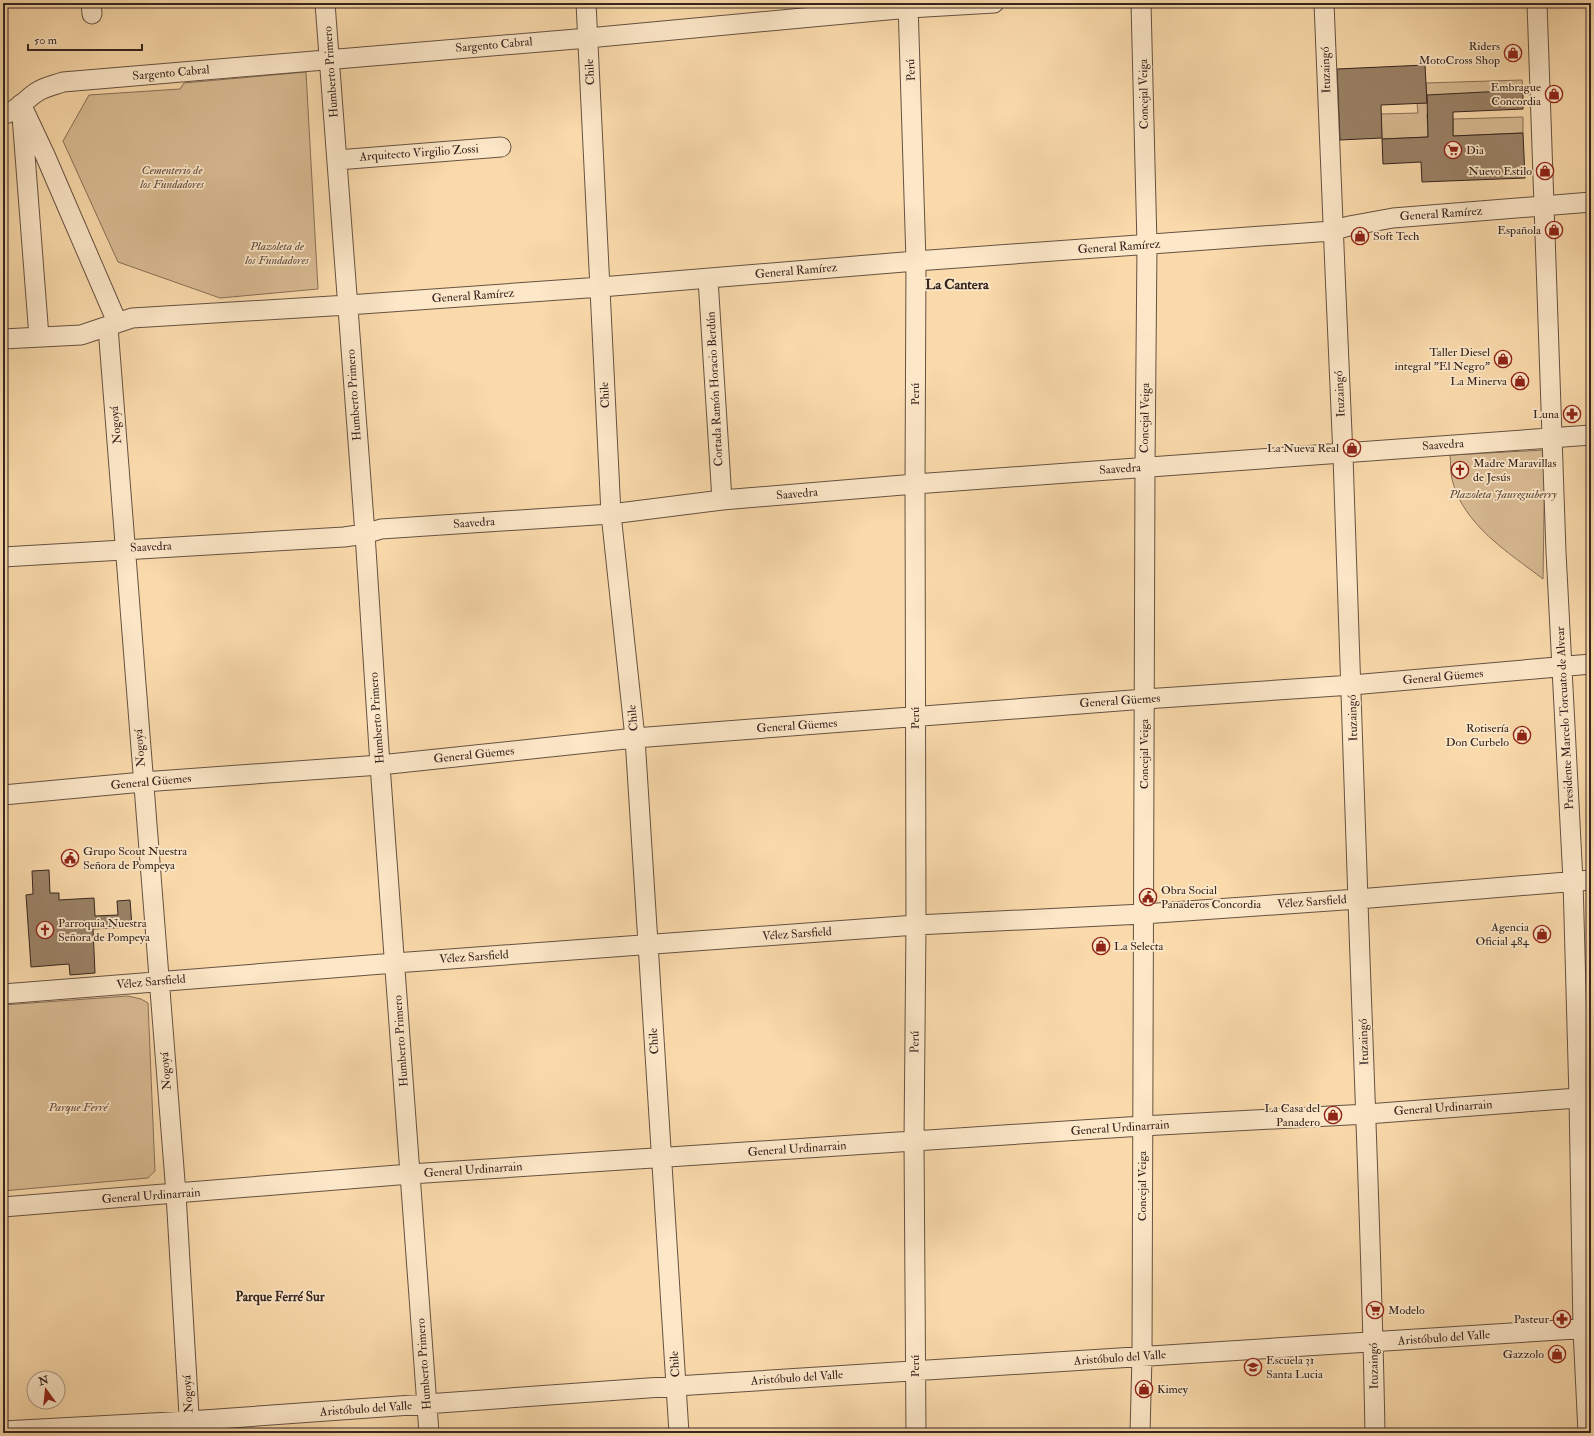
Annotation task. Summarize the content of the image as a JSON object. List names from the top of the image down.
{
  "streets": {
    "street": [
      "Sargento Cabral",
      "Perú",
      "Ituzaingó",
      "Humberto Primero",
      "Chile",
      "Concejal Veiga",
      "Arquitecto Virgilio Zossi",
      "General Ramírez",
      "Cortada Ramón Horacio Berdún",
      "Nogoyá",
      "Saavedra",
      "General Güemes",
      "Presidente Marcelo Torcuato de Alvear",
      "Vélez Sarsfield",
      "General Urdinarrain",
      "Aristóbulo del Valle"
    ]
  },
  "crossings": [
    ["Sargento Cabral", "Perú"],
    ["Sargento Cabral", "Humberto Primero"],
    ["Sargento Cabral", "Chile"],
    ["Sargento Cabral", "Nogoyá"],
    ["Perú", "General Ramírez"],
    ["Perú", "Saavedra"],
    ["Perú", "General Güemes"],
    ["Perú", "Vélez Sarsfield"],
    ["Perú", "General Urdinarrain"],
    ["Perú", "Aristóbulo del Valle"],
    ["Ituzaingó", "General Ramírez"],
    ["Ituzaingó", "Saavedra"],
    ["Ituzaingó", "General Güemes"],
    ["Ituzaingó", "Vélez Sarsfield"],
    ["Ituzaingó", "General Urdinarrain"],
    ["Ituzaingó", "Aristóbulo del Valle"],
    ["Humberto Primero", "Arquitecto Virgilio Zossi"],
    ["Humberto Primero", "General Ramírez"],
    ["Humberto Primero", "Saavedra"],
    ["Humberto Primero", "General Güemes"],
    ["Humberto Primero", "Vélez Sarsfield"],
    ["Humberto Primero", "General Urdinarrain"],
    ["Humberto Primero", "Aristóbulo del Valle"],
    ["Chile", "General Ramírez"],
    ["Chile", "Saavedra"],
    ["Chile", "General Güemes"],
    ["Chile", "Vélez Sarsfield"],
    ["Chile", "General Urdinarrain"],
    ["Chile", "Aristóbulo del Valle"],
    ["Concejal Veiga", "General Ramírez"],
    ["Concejal Veiga", "Saavedra"],
    ["Concejal Veiga", "General Güemes"],
    ["Concejal Veiga", "Vélez Sarsfield"],
    ["Concejal Veiga", "General Urdinarrain"],
    ["Concejal Veiga", "Aristóbulo del Valle"],
    ["General Ramírez", "Cortada Ramón Horacio Berdún"],
    ["General Ramírez", "Nogoyá"],
    ["General Ramírez", "Presidente Marcelo Torcuato de Alvear"],
    ["Cortada Ramón Horacio Berdún", "Saavedra"],
    ["Nogoyá", "Saavedra"],
    ["Nogoyá", "General Güemes"],
    ["Nogoyá", "Vélez Sarsfield"],
    ["Nogoyá", "General Urdinarrain"],
    ["Nogoyá", "Aristóbulo del Valle"],
    ["Saavedra", "Presidente Marcelo Torcuato de Alvear"],
    ["General Güemes", "Presidente Marcelo Torcuato de Alvear"],
    ["Presidente Marcelo Torcuato de Alvear", "Vélez Sarsfield"],
    ["Presidente Marcelo Torcuato de Alvear", "General Urdinarrain"],
    ["Presidente Marcelo Torcuato de Alvear", "Aristóbulo del Valle"]
  ],
  "districts": ["La Cantera", "Parque Ferré Sur"],
  "parks": [
    "Cementerio de los Fundadores",
    "Plazoleta de los Fundadores",
    "Plazoleta Jaureguiberry",
    "Parque Ferré"
  ],
  "places": {
    "shop": [
      "Riders MotoCross Shop",
      "Embrague Concordia",
      "Nuevo Estilo",
      "Española",
      "Soft Tech",
      "Taller Diesel integral \"El Negro\"",
      "La Minerva",
      "La Nueva Real",
      "Rotisería Don Curbelo",
      "Agencia Oficial 484",
      "La Selecta",
      "La Casa del Panadero",
      "Gazzolo",
      "Kimey"
    ],
    "supermarket": ["Dia", "Modelo"],
    "pharmacy": ["Luna", "Pasteur"],
    "church": ["Madre Maravillas de Jesús", "Parroquia Nuestra Señora de Pompeya"],
    "public building": ["Grupo Scout Nuestra Señora de Pompeya", "Obra Social Panaderos Concordia"],
    "school or university": ["Escuela 31 Santa Lucia"]
  },
  "scale_bar": "50 m",
  "north": "top"
}
